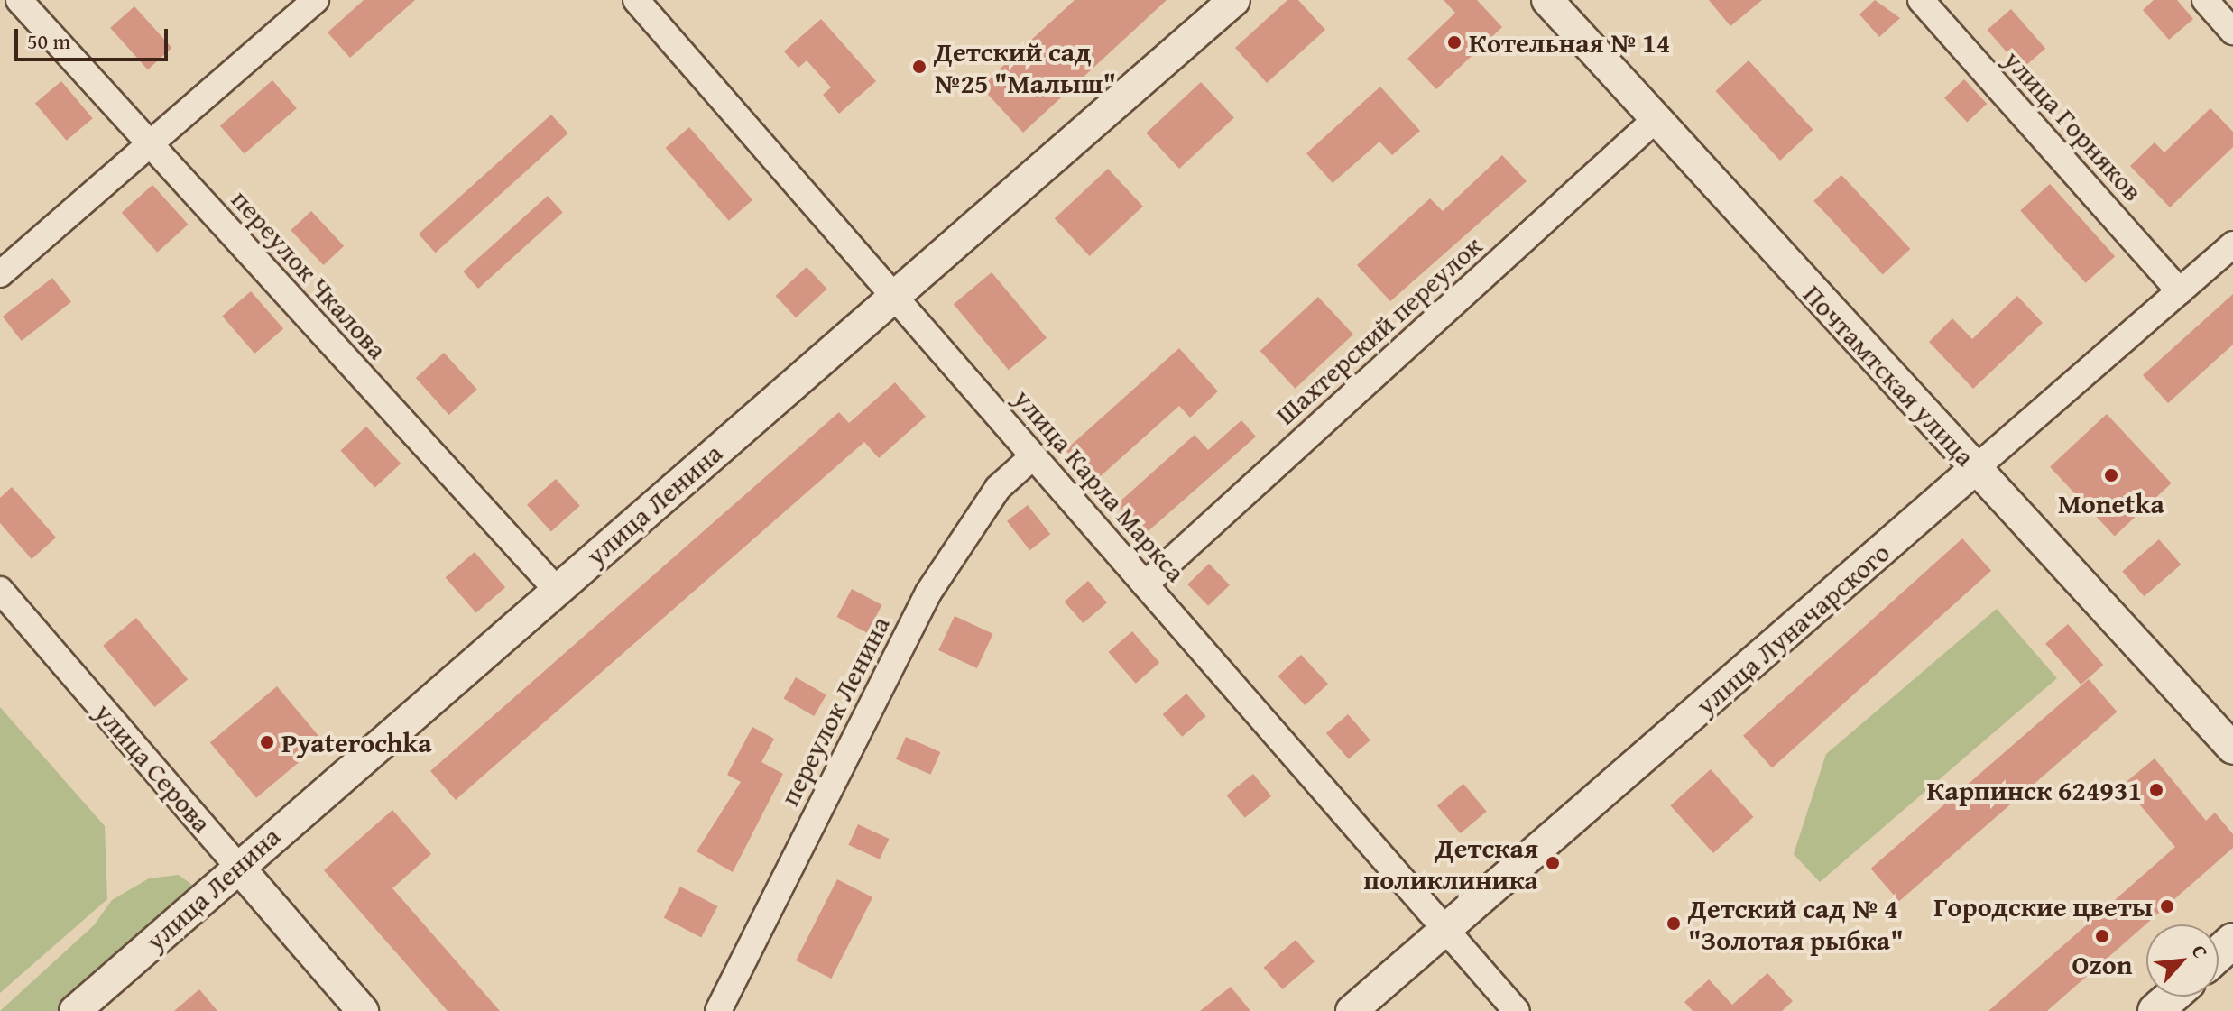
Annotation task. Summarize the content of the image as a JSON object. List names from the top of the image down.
{
  "streets": {
    "street": [
      "улица Горняков",
      "переулок Чкалова",
      "Шахтерский переулок",
      "Почтамтская улица",
      "улица Карла Маркса",
      "улица Ленина",
      "улица Луначарского",
      "переулок Ленина",
      "улица Серова"
    ]
  },
  "crossings": [
    ["улица Горняков", "улица Луначарского"],
    ["переулок Чкалова", "улица Ленина"],
    ["Шахтерский переулок", "Почтамтская улица"],
    ["Шахтерский переулок", "улица Карла Маркса"],
    ["Почтамтская улица", "улица Луначарского"],
    ["улица Карла Маркса", "улица Ленина"],
    ["улица Карла Маркса", "улица Луначарского"],
    ["улица Карла Маркса", "переулок Ленина"],
    ["улица Ленина", "улица Серова"]
  ],
  "places": [
    "Котельная № 14",
    "Детский сад №25 \"Малыш\"",
    "Monetka",
    "Pyaterochka",
    "Карпинск 624931",
    "Детская поликлиника",
    "Городские цветы",
    "Детский сад № 4 \"Золотая рыбка\"",
    "Ozon"
  ],
  "scale_bar": "50 m",
  "north": "top right"
}
